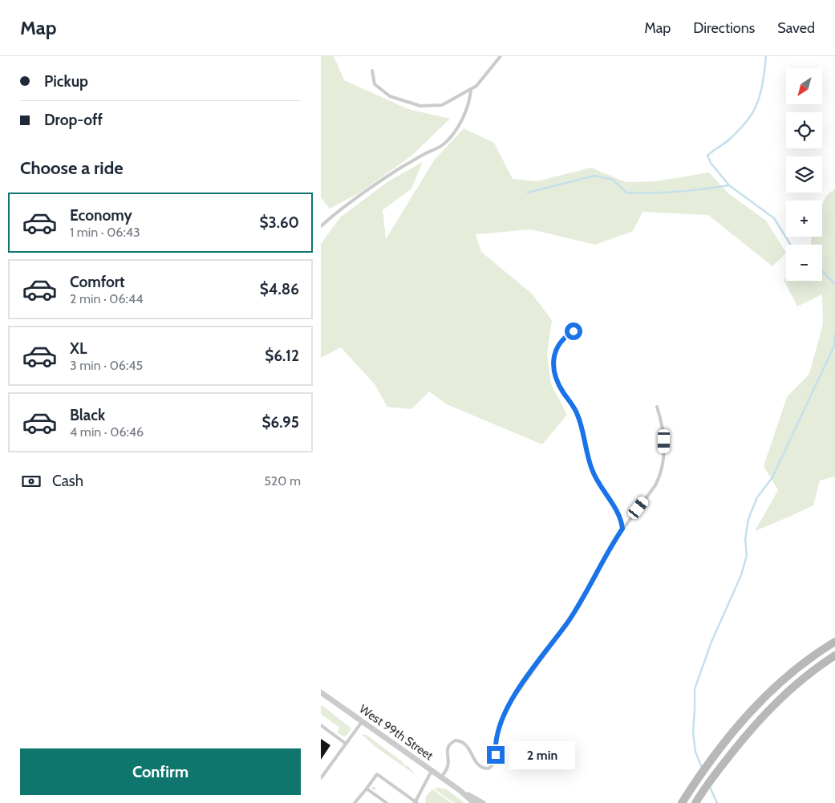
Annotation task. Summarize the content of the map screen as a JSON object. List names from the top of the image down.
{
  "streets": {
    "street": ["West 99th Street"]
  },
  "north": "bottom left",
  "page": {
    "header": "Map",
    "nav": ["Map", "Directions", "Saved"],
    "banner": ["Pickup", "Drop-off"],
    "map_buttons": ["+", "−"],
    "heading": "Choose a ride",
    "list": [
      {
        "name": "Economy",
        "note": "1 min · 06:43",
        "value": "$3.60"
      },
      {
        "name": "Comfort",
        "note": "2 min · 06:44",
        "value": "$4.86"
      },
      {
        "name": "XL",
        "note": "3 min · 06:45",
        "value": "$6.12"
      },
      {
        "name": "Black",
        "note": "4 min · 06:46",
        "value": "$6.95"
      }
    ],
    "pay": ["Cash", "520 m"],
    "buttons": "Confirm",
    "bubble": "2 min"
  }
}
